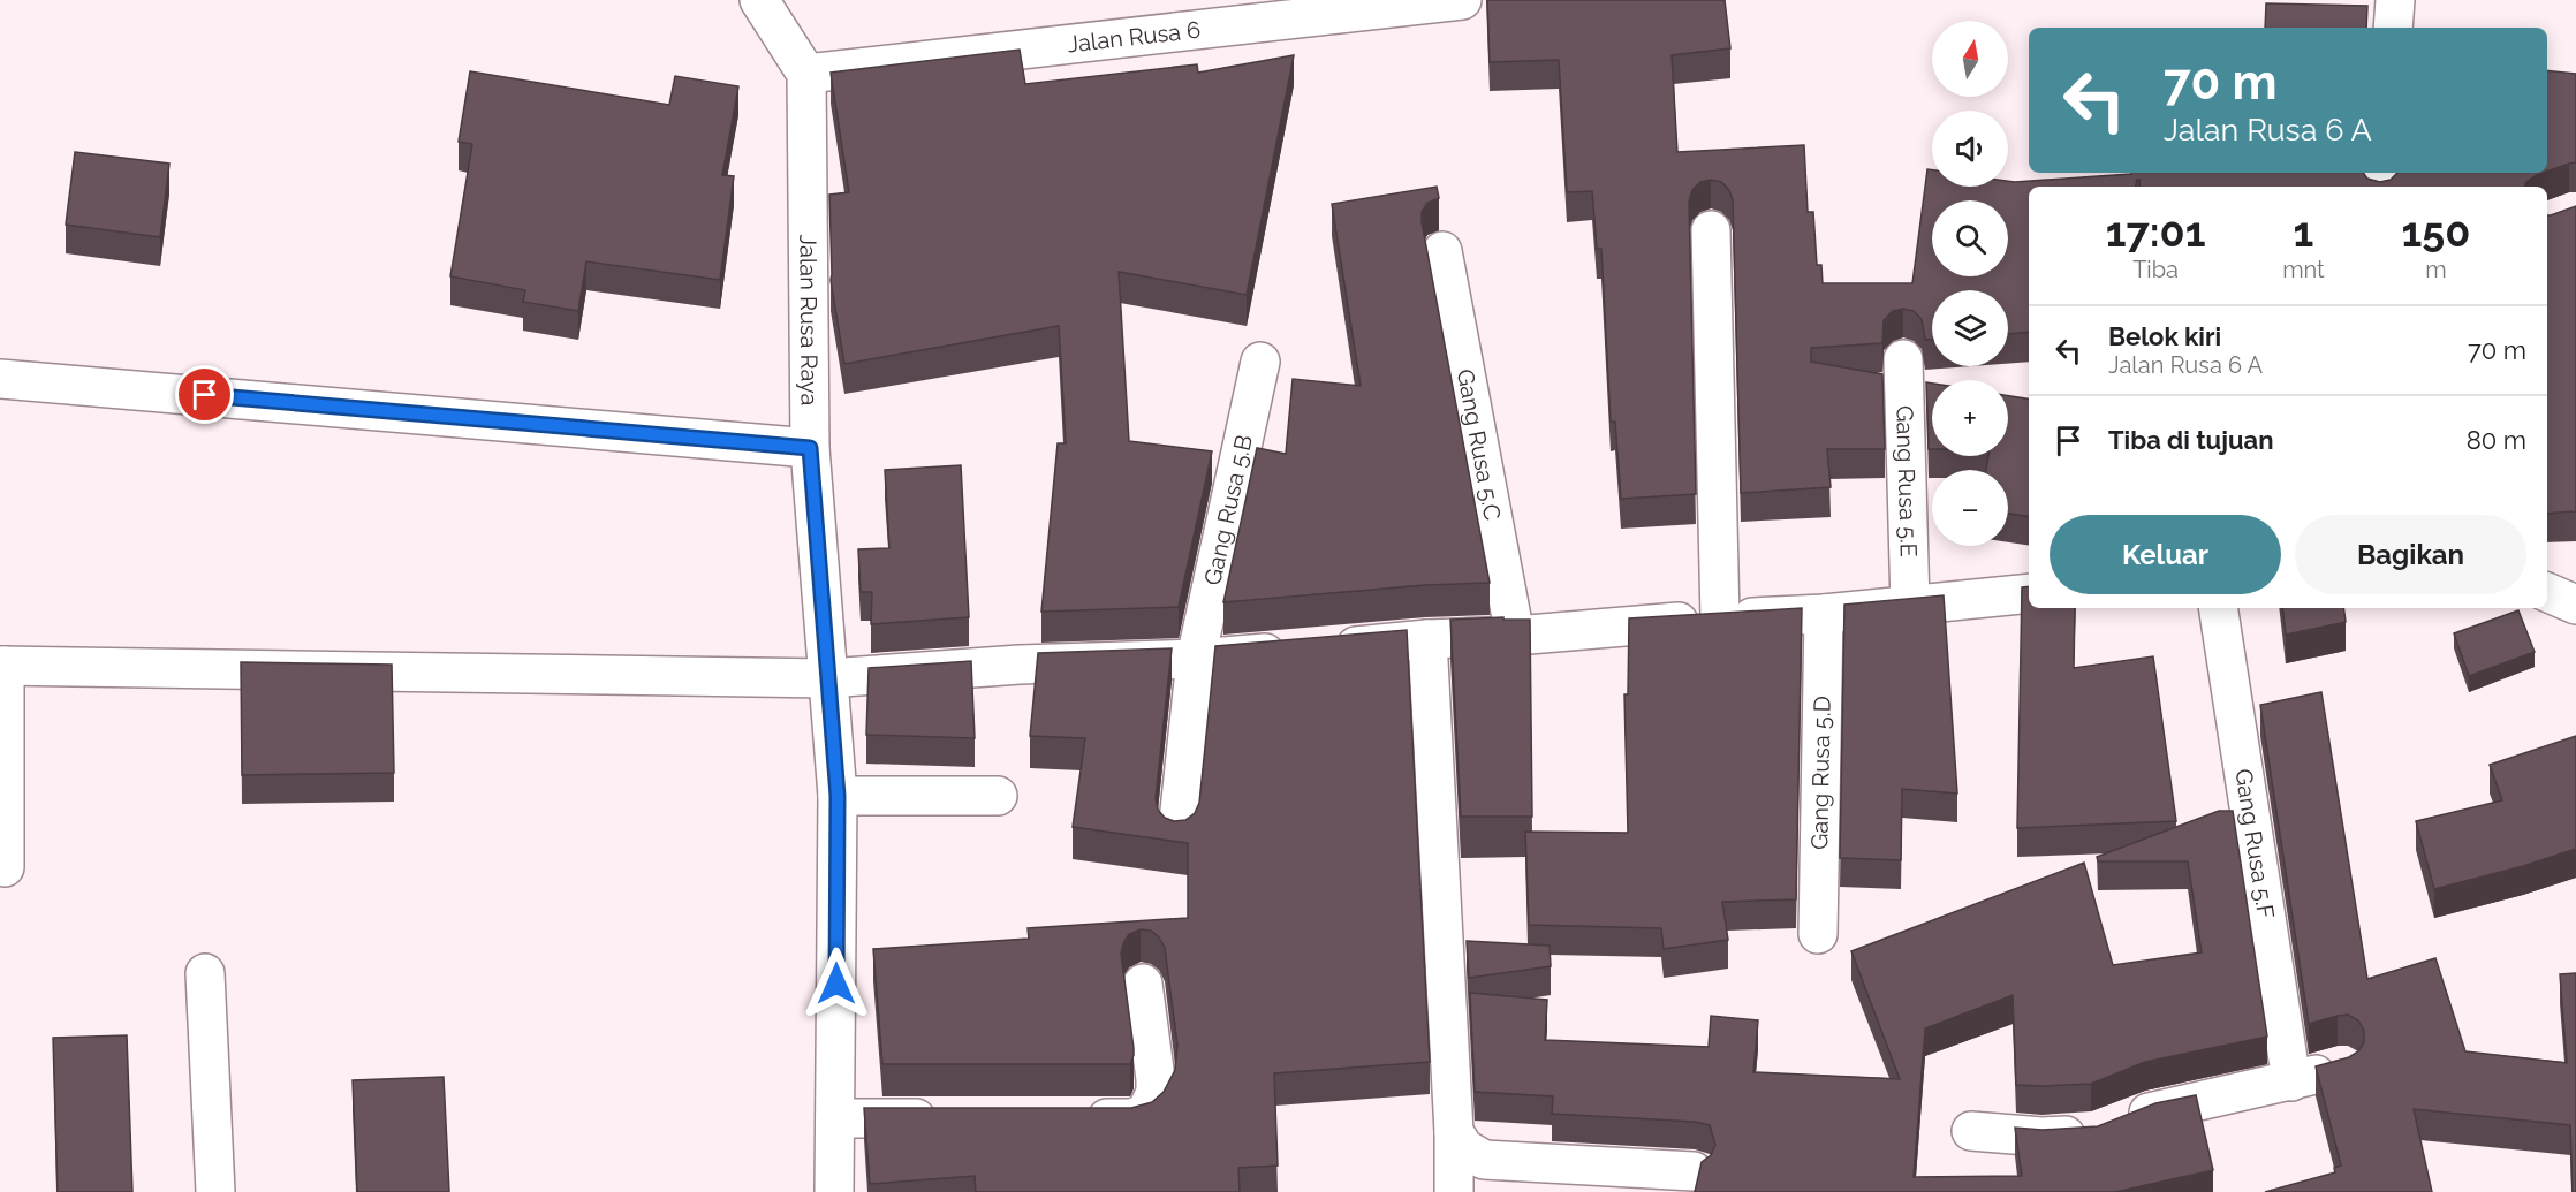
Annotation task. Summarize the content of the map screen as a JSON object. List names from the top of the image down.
{
  "streets": {
    "street": [
      "Jalan Rusa 6",
      "Jalan Rusa Raya",
      "Gang Rusa 5.C",
      "Gang Rusa 5.E",
      "Gang Rusa 5.B",
      "Gang Rusa 5.D",
      "Gang Rusa 5.F"
    ]
  },
  "crossings": [
    ["Jalan Rusa 6", "Jalan Rusa Raya"]
  ],
  "north": "top",
  "page": {
    "map_buttons": ["+", "−"],
    "turn": ["70 m", "Jalan Rusa 6 A"],
    "eta": [
      "17:01",
      "Tiba",
      "1",
      "mnt",
      "150",
      "m"
    ],
    "list": [
      {
        "name": "Belok kiri",
        "note": "Jalan Rusa 6 A",
        "value": "70 m"
      },
      {
        "name": "Tiba di tujuan",
        "value": "80 m"
      }
    ],
    "buttons": ["Keluar", "Bagikan"]
  }
}
